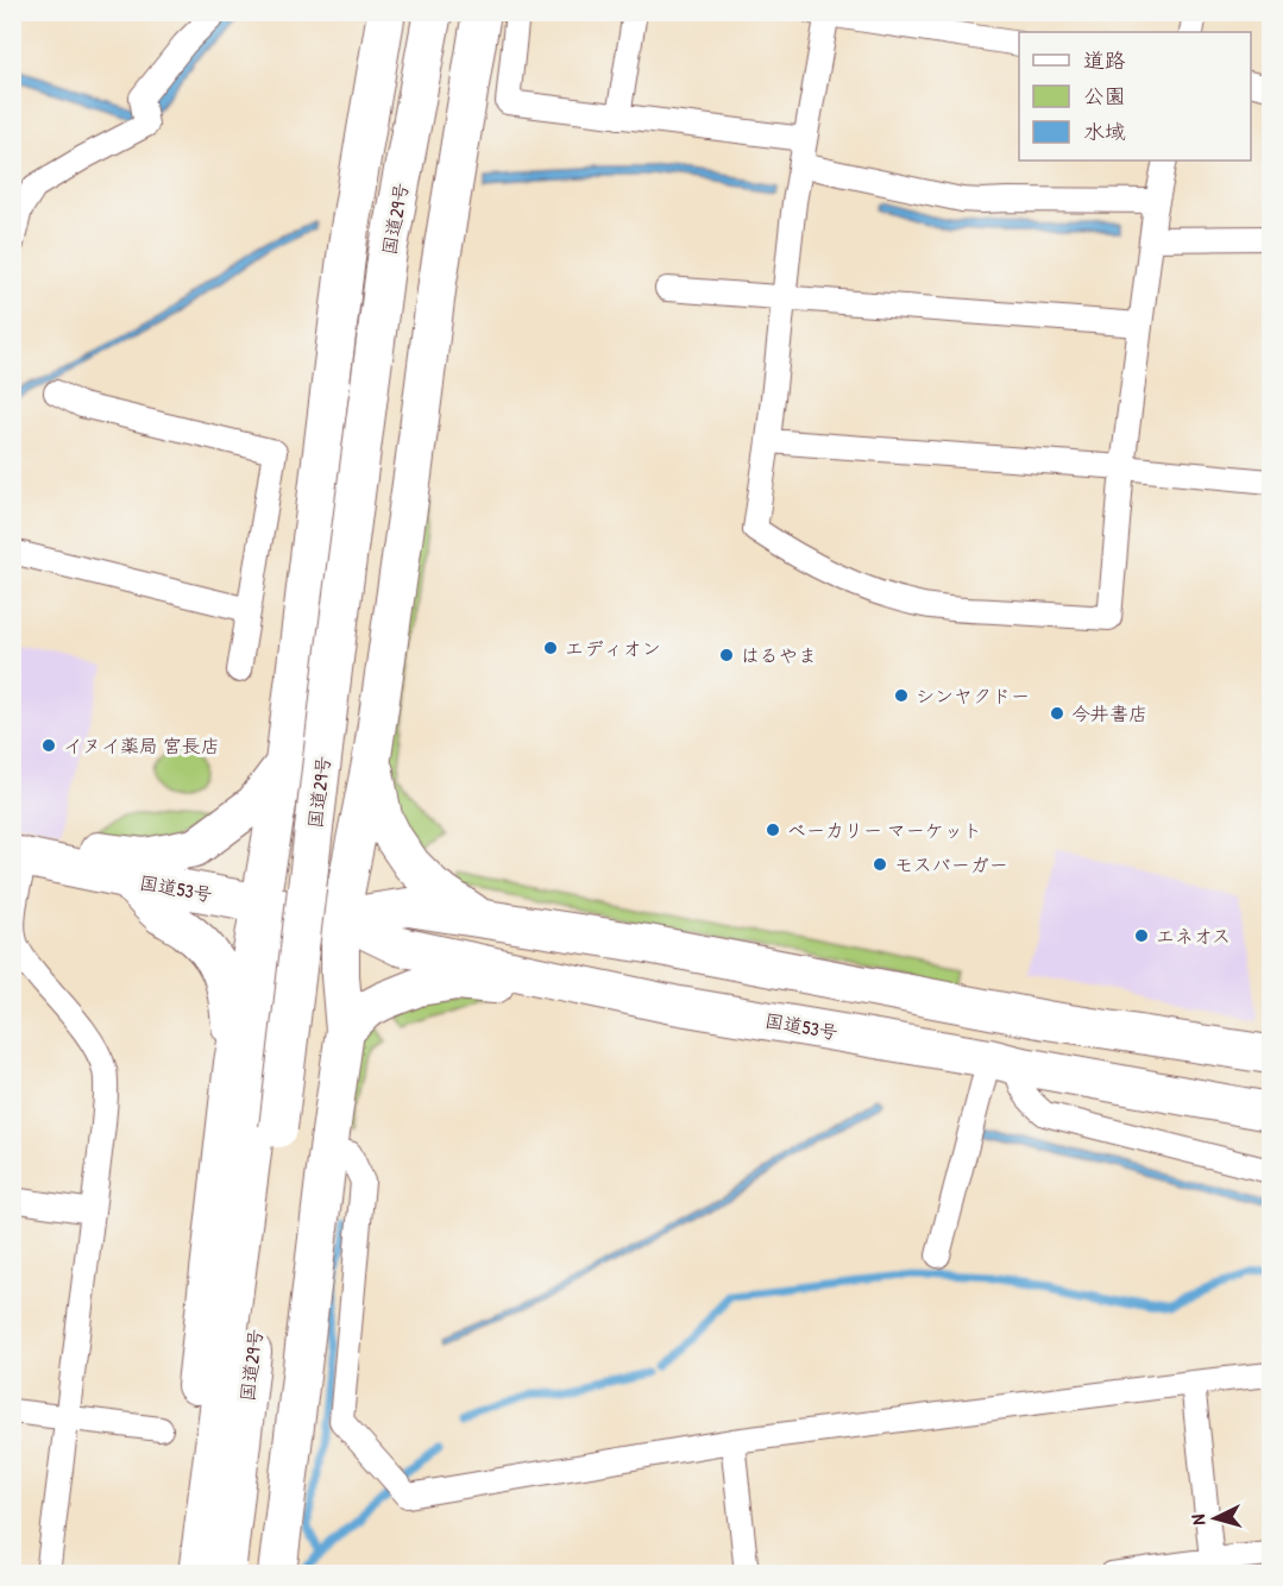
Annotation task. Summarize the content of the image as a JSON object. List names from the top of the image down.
{
  "streets": {
    "highway": ["国道29号", "国道53号"]
  },
  "places": [
    "エディオン",
    "はるやま",
    "シンヤクドー",
    "今井書店",
    "イヌイ薬局 宮長店",
    "ベーカリー マーケット",
    "モスバーガー",
    "エネオス"
  ],
  "legend": ["道路", "公園", "水域"],
  "north": "left"
}
